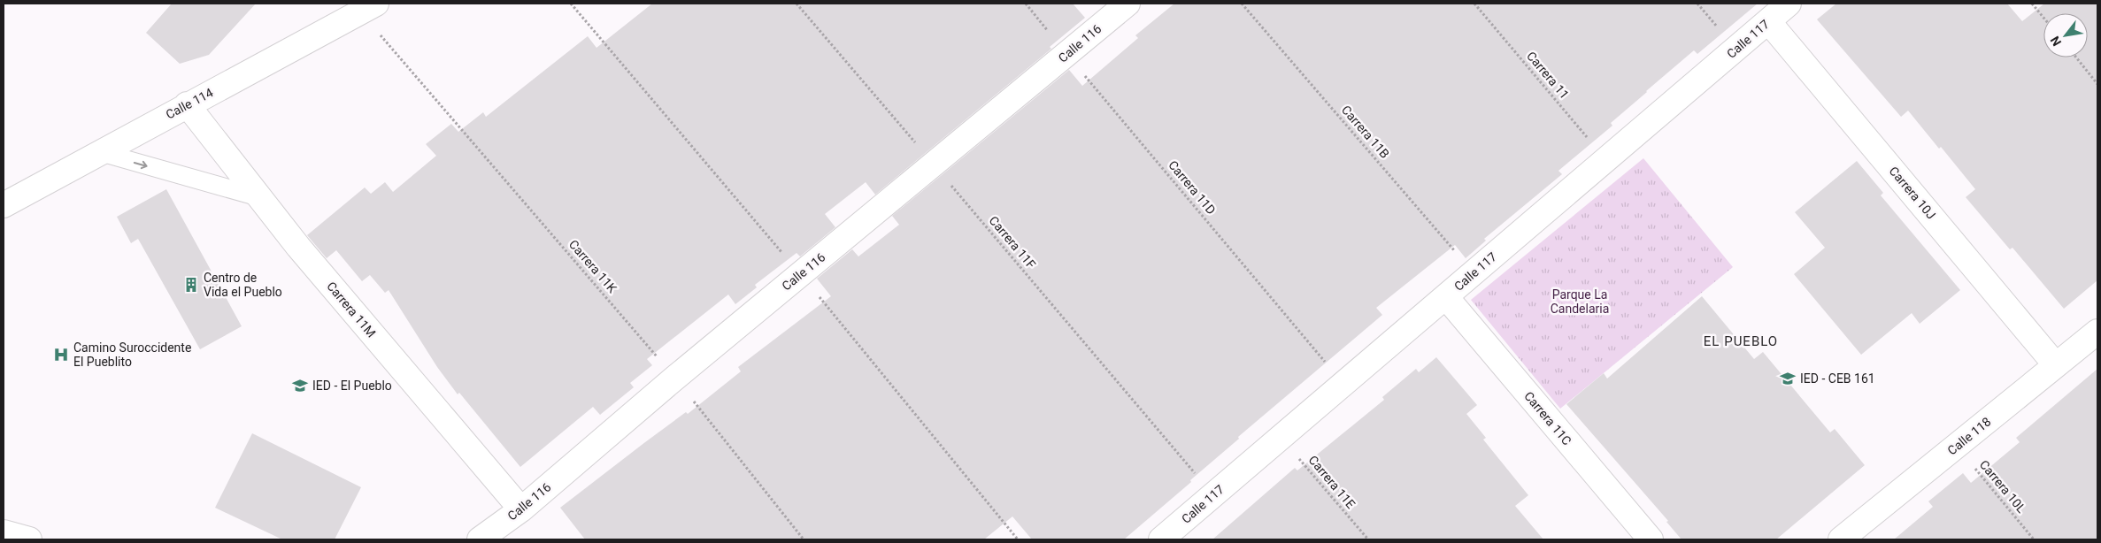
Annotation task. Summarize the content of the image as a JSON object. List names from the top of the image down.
{
  "streets": {
    "street": [
      "Calle 117",
      "Calle 116",
      "Calle 114",
      "Carrera 10J",
      "Carrera 11M",
      "Carrera 11C",
      "Calle 118"
    ],
    "path": [
      "Carrera 11",
      "Carrera 11B",
      "Carrera 11D",
      "Carrera 11F",
      "Carrera 11K",
      "Carrera 11E",
      "Carrera 10L"
    ]
  },
  "crossings": [
    ["Calle 117", "Carrera 11"],
    ["Calle 117", "Carrera 11B"],
    ["Calle 117", "Carrera 11D"],
    ["Calle 117", "Carrera 10J"],
    ["Calle 117", "Carrera 11F"],
    ["Calle 117", "Carrera 11C"],
    ["Calle 117", "Carrera 11E"],
    ["Calle 116", "Carrera 11D"],
    ["Calle 116", "Carrera 11F"],
    ["Calle 116", "Carrera 11K"],
    ["Calle 116", "Carrera 11M"],
    ["Calle 114", "Carrera 11K"],
    ["Calle 114", "Carrera 11M"],
    ["Carrera 10J", "Calle 118"],
    ["Calle 118", "Carrera 10L"]
  ],
  "districts": ["EL PUEBLO"],
  "parks": ["Parque La Candelaria"],
  "places": {
    "building": ["Centro de Vida el Pueblo"],
    "hospital": ["Camino Suroccidente El Pueblito"],
    "school or university": ["IED - CEB 161", "IED - El Pueblo"]
  },
  "north": "bottom left"
}
